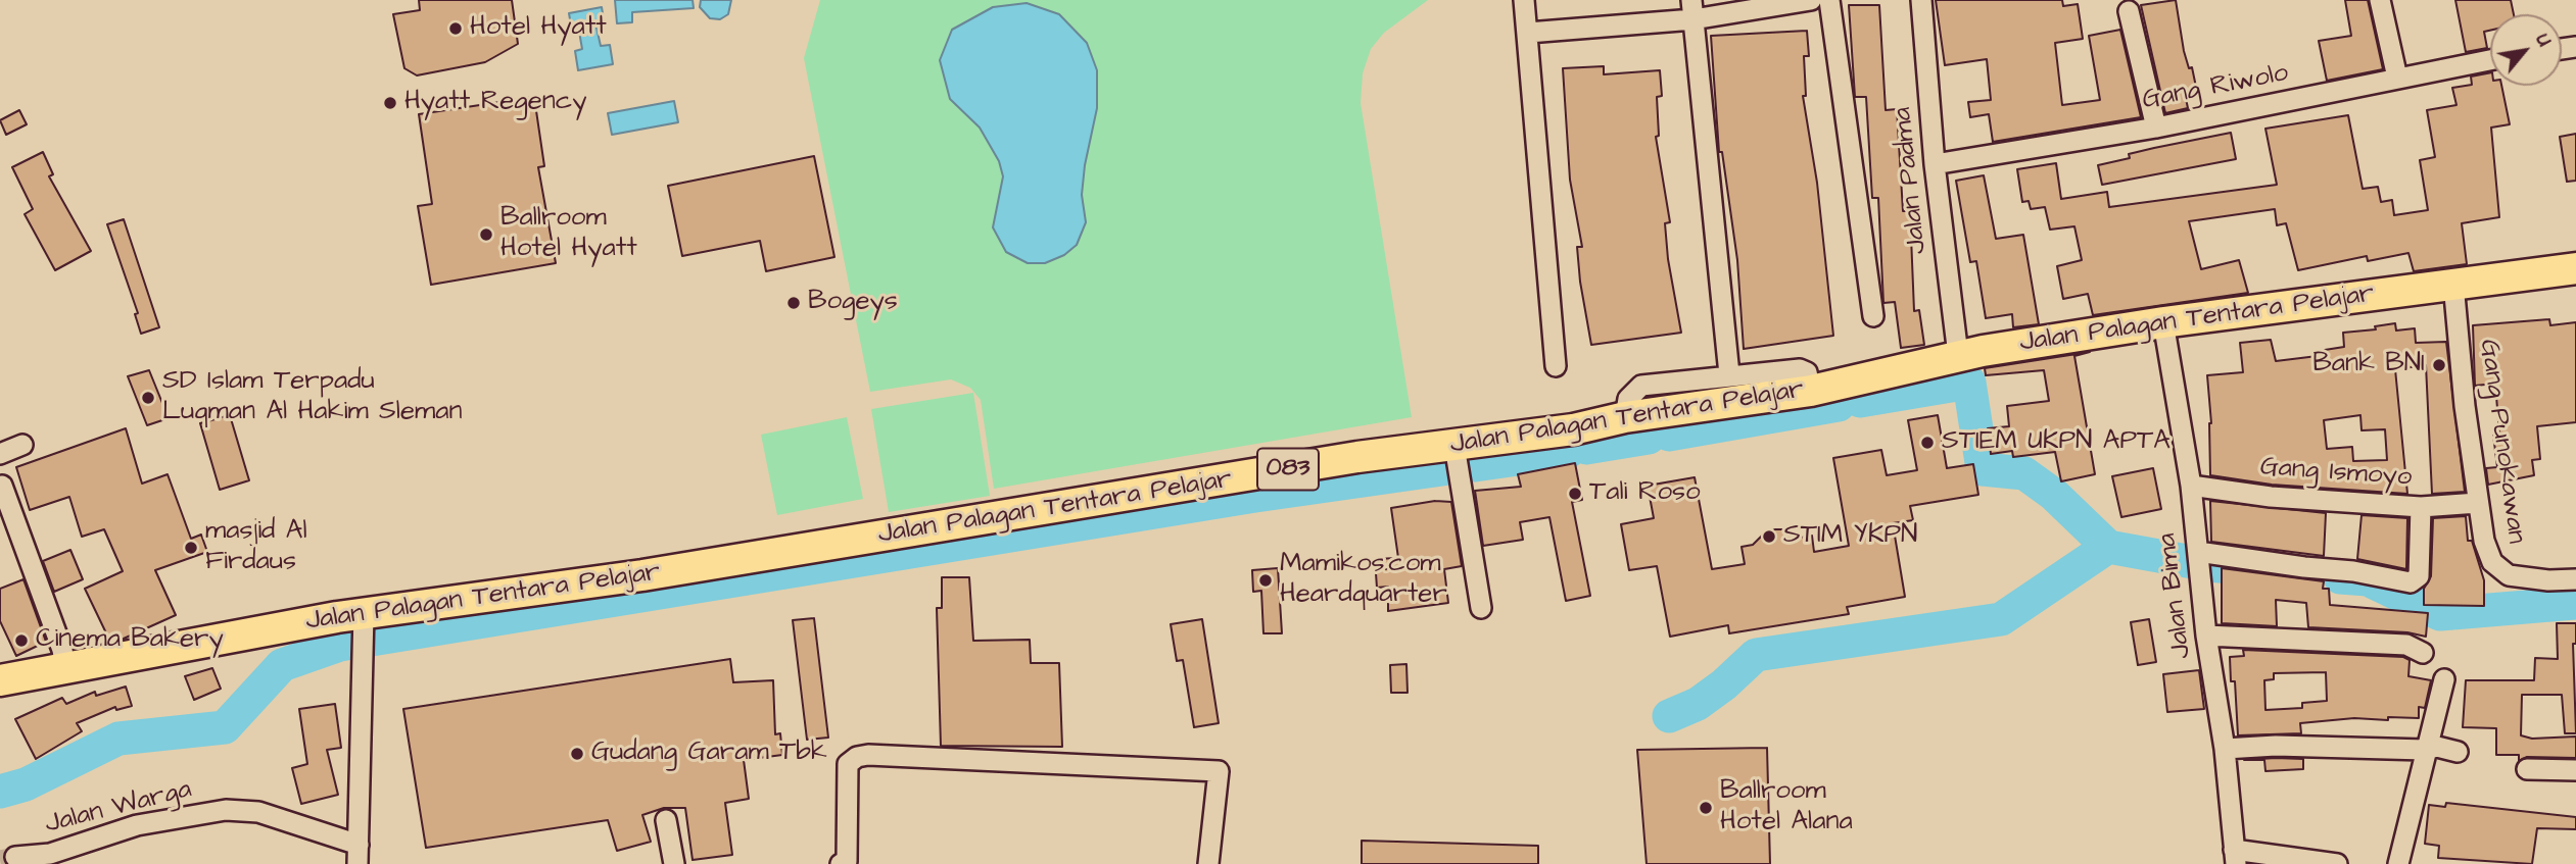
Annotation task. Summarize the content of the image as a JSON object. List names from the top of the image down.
{
  "streets": {
    "main road": ["Jalan Palagan Tentara Pelajar", "083"],
    "street": [
      "Gang Riwolo",
      "Jalan Padma",
      "Gang Punokawan",
      "Gang Ismoyo",
      "Jalan Bima",
      "Jalan Warga"
    ]
  },
  "crossings": [
    ["Gang Riwolo", "Jalan Padma"],
    ["Jalan Padma", "Jalan Palagan Tentara Pelajar"],
    ["Jalan Palagan Tentara Pelajar", "Gang Punokawan"],
    ["Jalan Palagan Tentara Pelajar", "Jalan Bima"],
    ["Gang Punokawan", "Gang Ismoyo"],
    ["Gang Ismoyo", "Jalan Bima"]
  ],
  "places": [
    "Hotel Hyatt",
    "Hyatt Regency",
    "Ballroom Hotel Hyatt",
    "Bogeys",
    "Bank BNI",
    "SD Islam Terpadu Luqman Al Hakim Sleman",
    "STIEM UKPN APTA",
    "Tali Roso",
    "STIM YKPN",
    "masjid Al Firdaus",
    "Mamikos.com Heardquarter",
    "Cinema Bakery",
    "Gudang Garam Tbk",
    "Ballroom Hotel Alana"
  ],
  "north": "top right"
}
